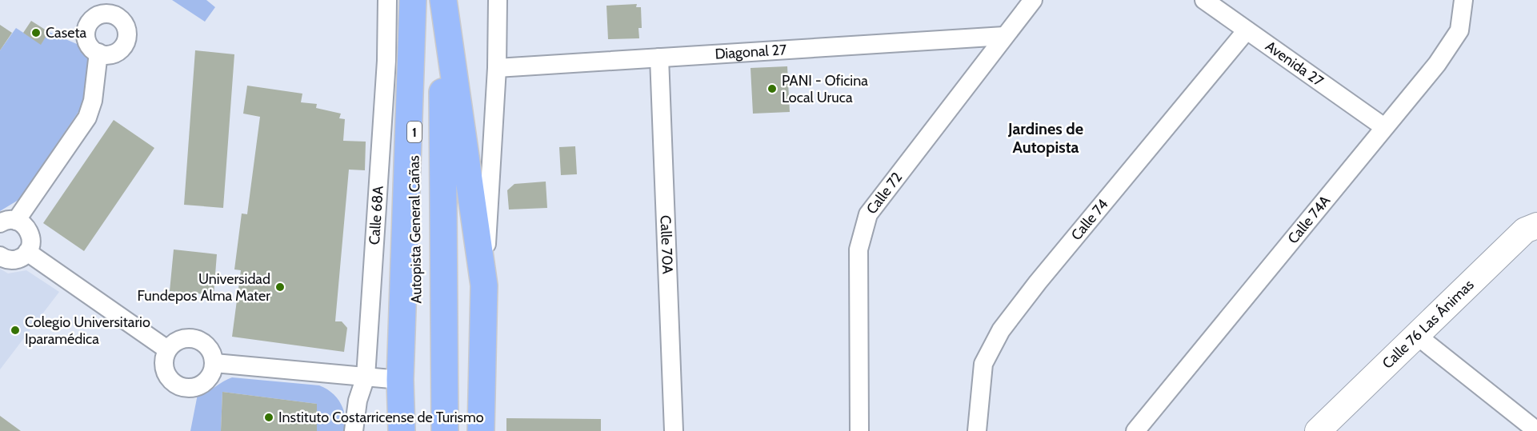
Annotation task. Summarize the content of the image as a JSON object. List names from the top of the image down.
{
  "streets": {
    "highway": ["1", "Autopista General Cañas"],
    "street": [
      "Diagonal 27",
      "Avenida 27",
      "Calle 72",
      "Calle 68A",
      "Calle 74",
      "Calle 74A",
      "Calle 70A",
      "Calle 76 Las Ánimas"
    ]
  },
  "crossings": [
    ["Diagonal 27", "Calle 72"],
    ["Diagonal 27", "Calle 70A"],
    ["Avenida 27", "Calle 74"],
    ["Avenida 27", "Calle 74A"]
  ],
  "districts": ["Jardines de Autopista"],
  "places": [
    "Caseta",
    "PANI - Oficina Local Uruca",
    "Universidad Fundepos Alma Mater",
    "Colegio Universitario Iparamédica",
    "Instituto Costarricense de Turismo"
  ]
}
